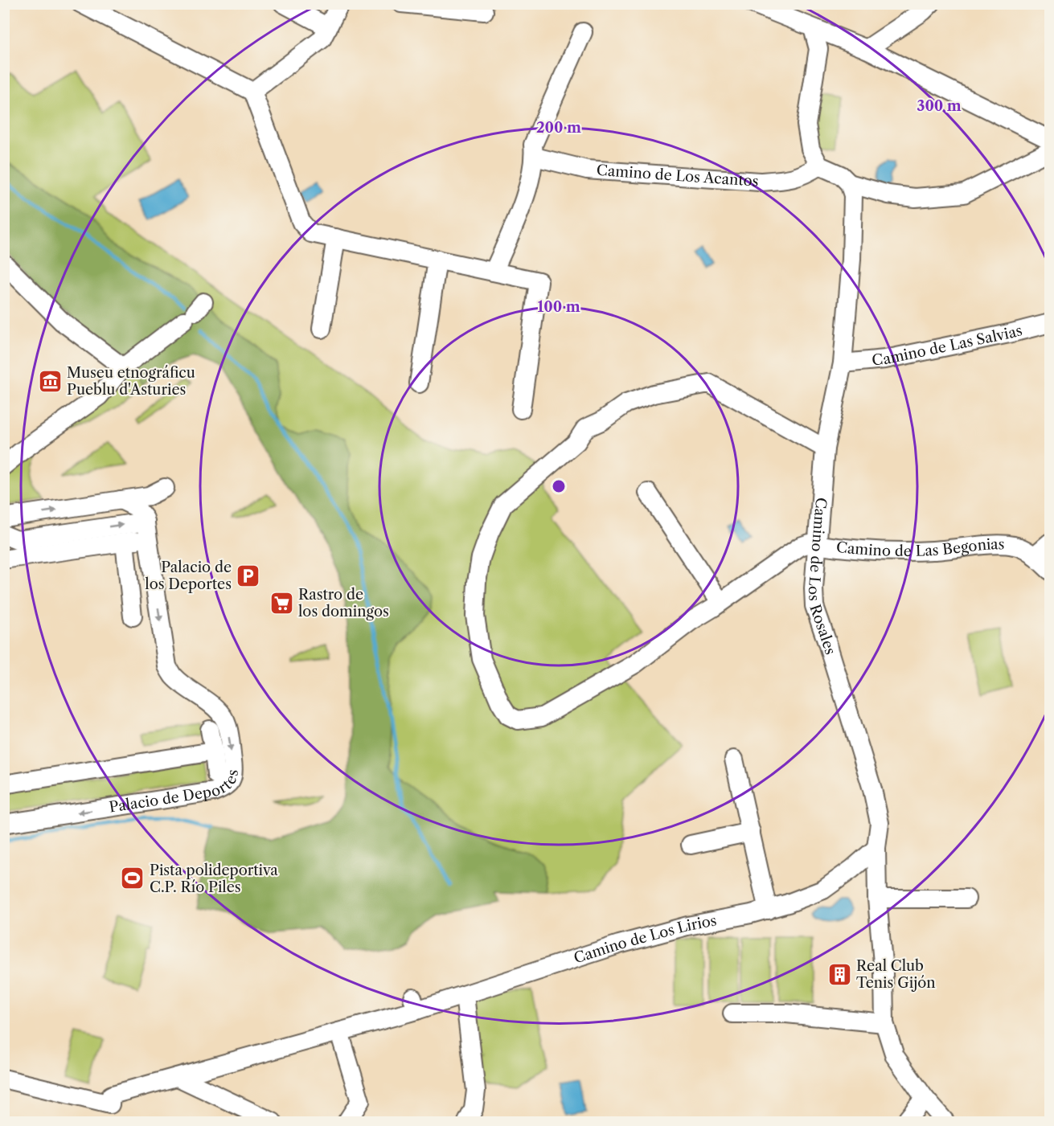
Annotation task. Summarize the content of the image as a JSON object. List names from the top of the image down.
{
  "streets": {
    "street": [
      "Camino de Los Acantos",
      "Camino de Las Salvias",
      "Camino de Las Begonias",
      "Camino de Los Rosales",
      "Palacio de Deportes",
      "Camino de Los Lirios"
    ]
  },
  "crossings": [
    ["Camino de Las Salvias", "Camino de Los Rosales"],
    ["Camino de Las Begonias", "Camino de Los Rosales"],
    ["Camino de Los Rosales", "Camino de Los Lirios"]
  ],
  "places": {
    "museum": ["Museu etnográficu Pueblu d'Asturies"],
    "parking": ["Palacio de los Deportes"],
    "supermarket": ["Rastro de los domingos"],
    "sports": ["Pista polideportiva C.P. Río Piles"],
    "building": ["Real Club Tenis Gijón"]
  },
  "rings": ["300 m", "200 m", "100 m"]
}
